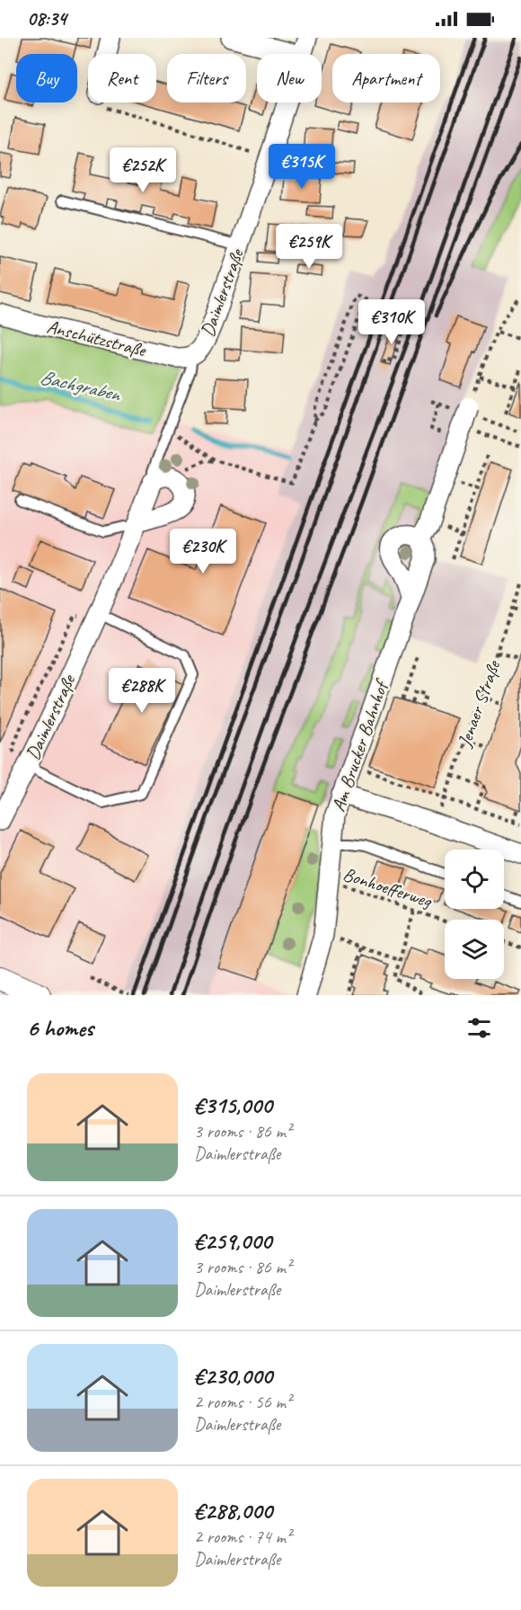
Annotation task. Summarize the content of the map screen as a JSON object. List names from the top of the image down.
{
  "streets": {
    "street": ["Daimlerstraße", "Anschützstraße", "Am Brucker Bahnhof"],
    "path": ["Jenaer Straße", "Bonhoefferweg"]
  },
  "crossings": [
    ["Daimlerstraße", "Anschützstraße"],
    ["Am Brucker Bahnhof", "Bonhoefferweg"]
  ],
  "water": ["Bachgraben"],
  "page": {
    "status": "08:34",
    "chip": [
      "Buy",
      "Rent",
      "Filters",
      "New",
      "Apartment"
    ],
    "price": [
      "€315K",
      "€252K",
      "€259K",
      "€310K",
      "€230K",
      "€288K"
    ],
    "heading": "6 homes",
    "list": [
      {
        "name": "€315,000",
        "note": "3 rooms · 86 m² · Daimlerstraße"
      },
      {
        "name": "€259,000",
        "note": "3 rooms · 86 m² · Daimlerstraße"
      },
      {
        "name": "€230,000",
        "note": "2 rooms · 56 m² · Daimlerstraße"
      },
      {
        "name": "€288,000",
        "note": "2 rooms · 74 m² · Daimlerstraße"
      }
    ]
  }
}
